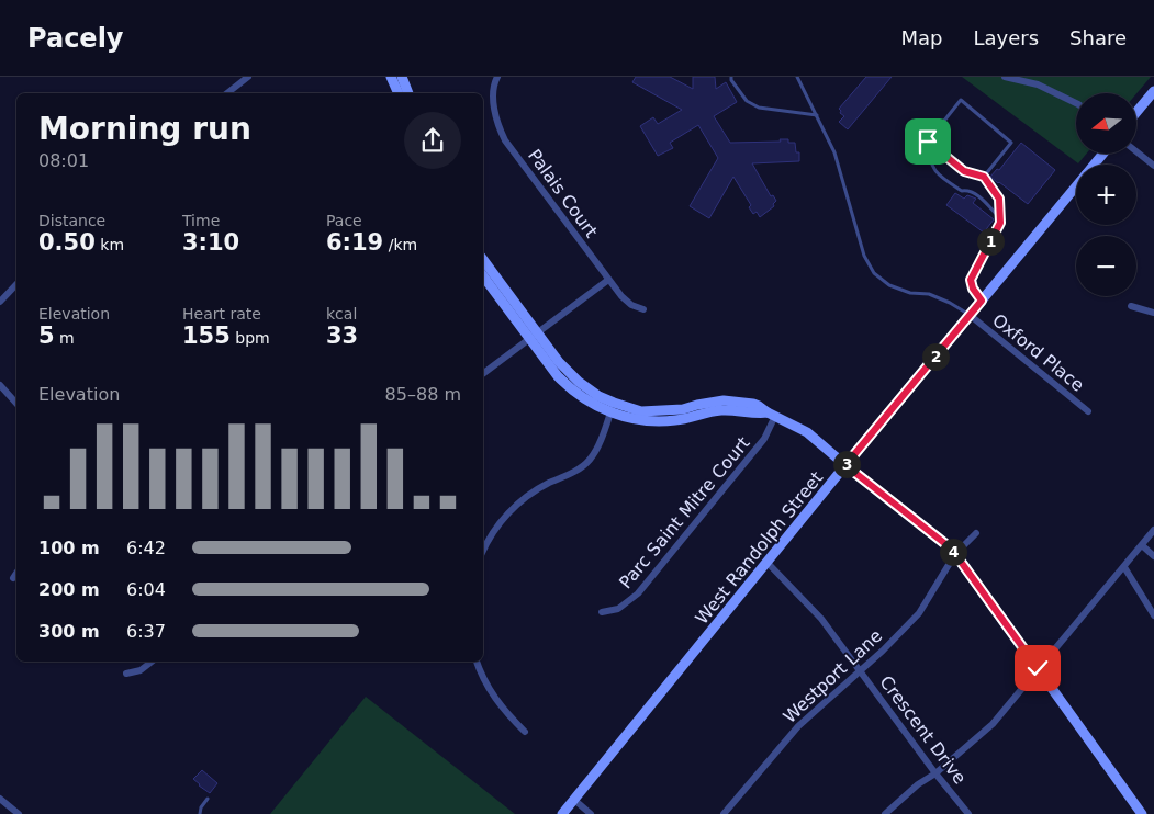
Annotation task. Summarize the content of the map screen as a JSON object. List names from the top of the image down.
{
  "streets": {
    "street": [
      "Palais Court",
      "Oxford Place",
      "Parc Saint Mitre Court",
      "West Randolph Street",
      "Westport Lane",
      "Crescent Drive"
    ]
  },
  "crossings": [
    ["Oxford Place", "West Randolph Street"],
    ["West Randolph Street", "Crescent Drive"],
    ["Westport Lane", "Crescent Drive"]
  ],
  "north": "left",
  "page": {
    "header": "Pacely",
    "nav": ["Map", "Layers", "Share"],
    "map_buttons": ["+", "−"],
    "heading": ["Morning run", "08:01"],
    "stats": [
      ["Distance", "0.50 km"],
      ["Time", "3:10"],
      ["Pace", "6:19 /km"],
      ["Elevation", "5 m"],
      ["Heart rate", "155 bpm"],
      ["kcal", "33"]
    ],
    "pins": [
      "1",
      "2",
      "3",
      "4"
    ],
    "chart": ["Elevation", "85–88 m"],
    "list": [
      {
        "name": "100 m",
        "note": "6:42"
      },
      {
        "name": "200 m",
        "note": "6:04"
      },
      {
        "name": "300 m",
        "note": "6:37"
      }
    ]
  }
}
